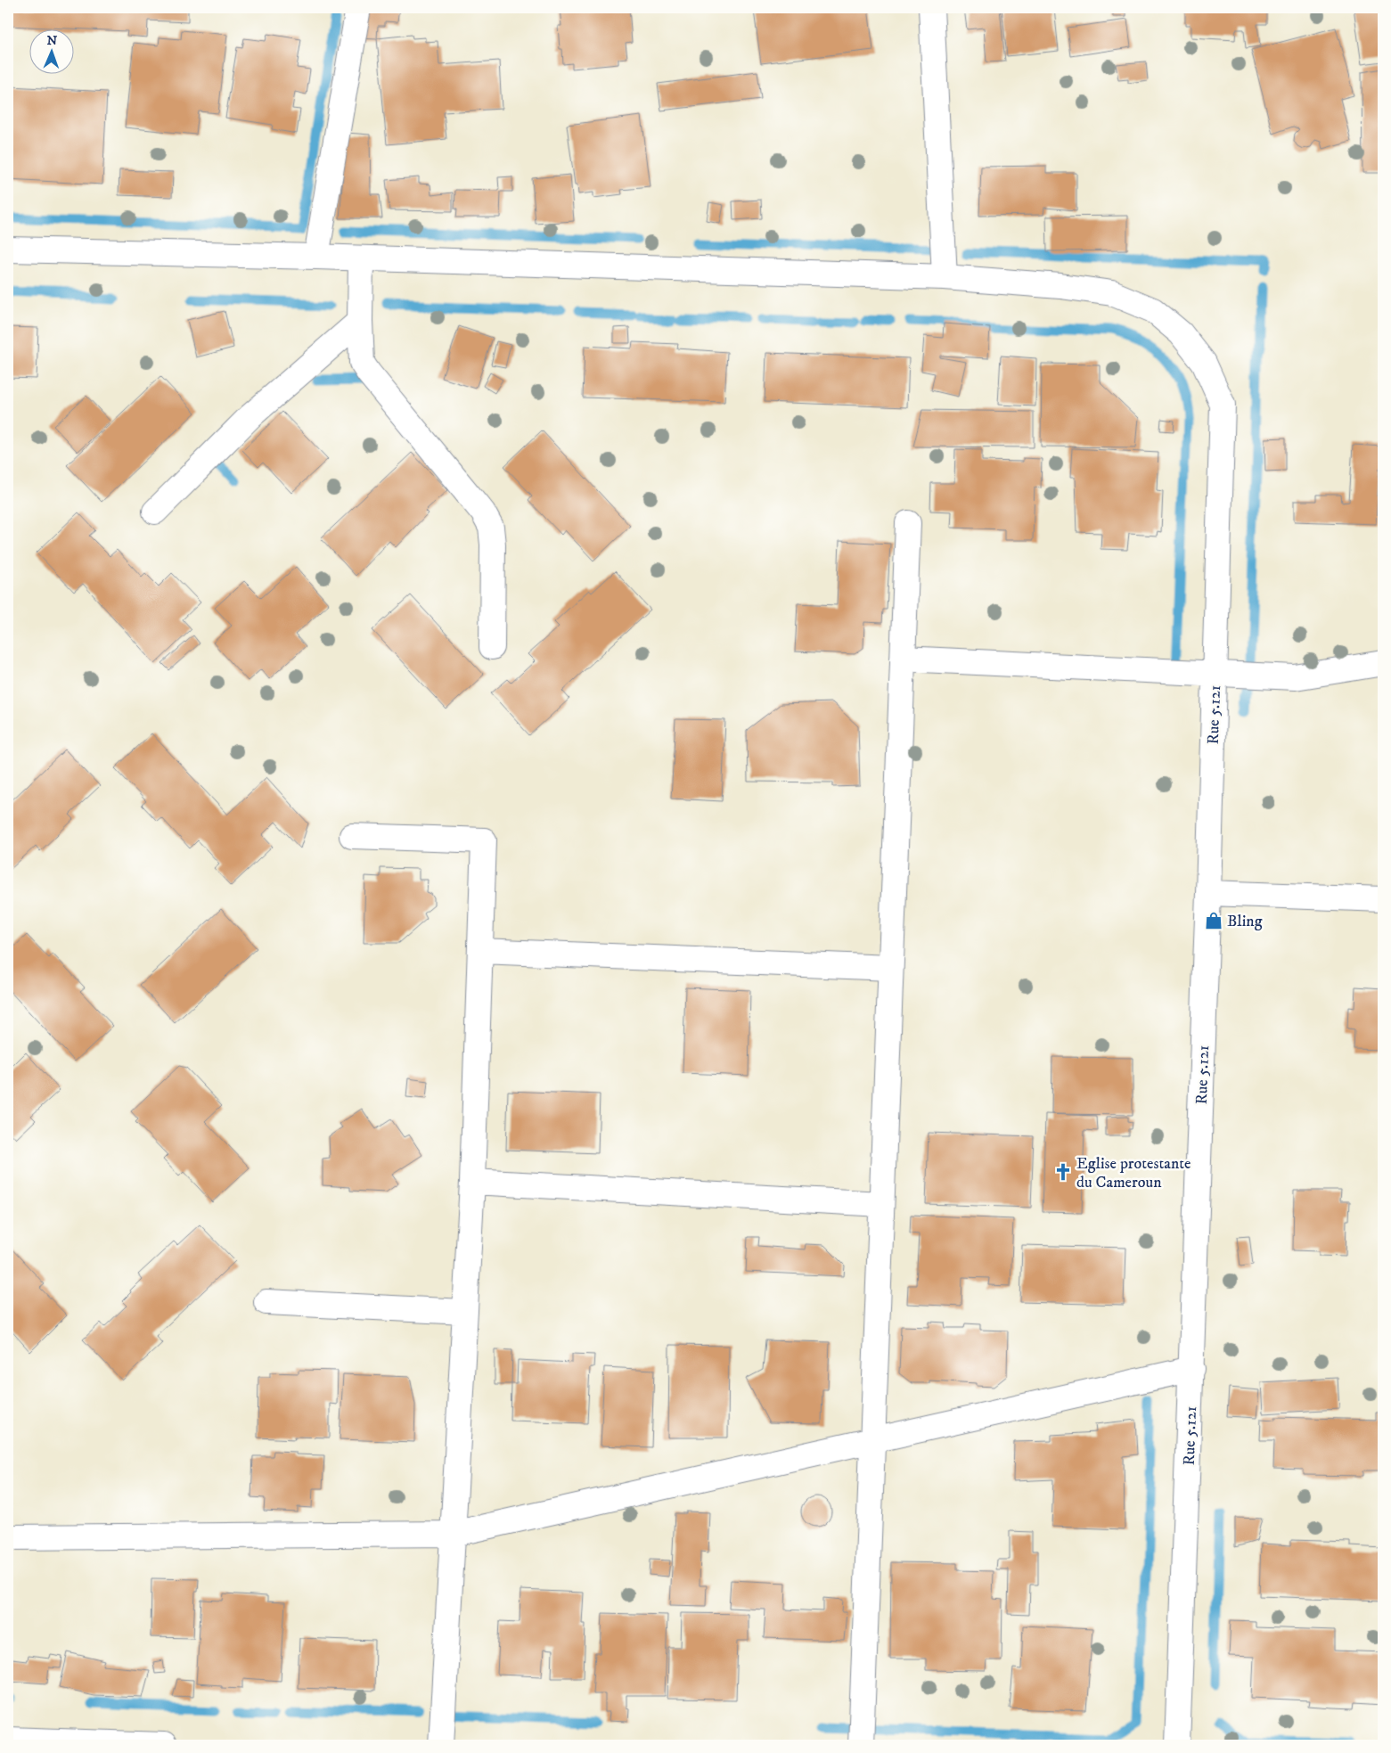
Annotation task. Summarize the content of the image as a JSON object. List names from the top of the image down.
{
  "streets": {
    "street": ["Rue 5.121"]
  },
  "places": {
    "shop": ["Bling"],
    "church": ["Eglise protestante du Cameroun"]
  },
  "north": "top"
}
